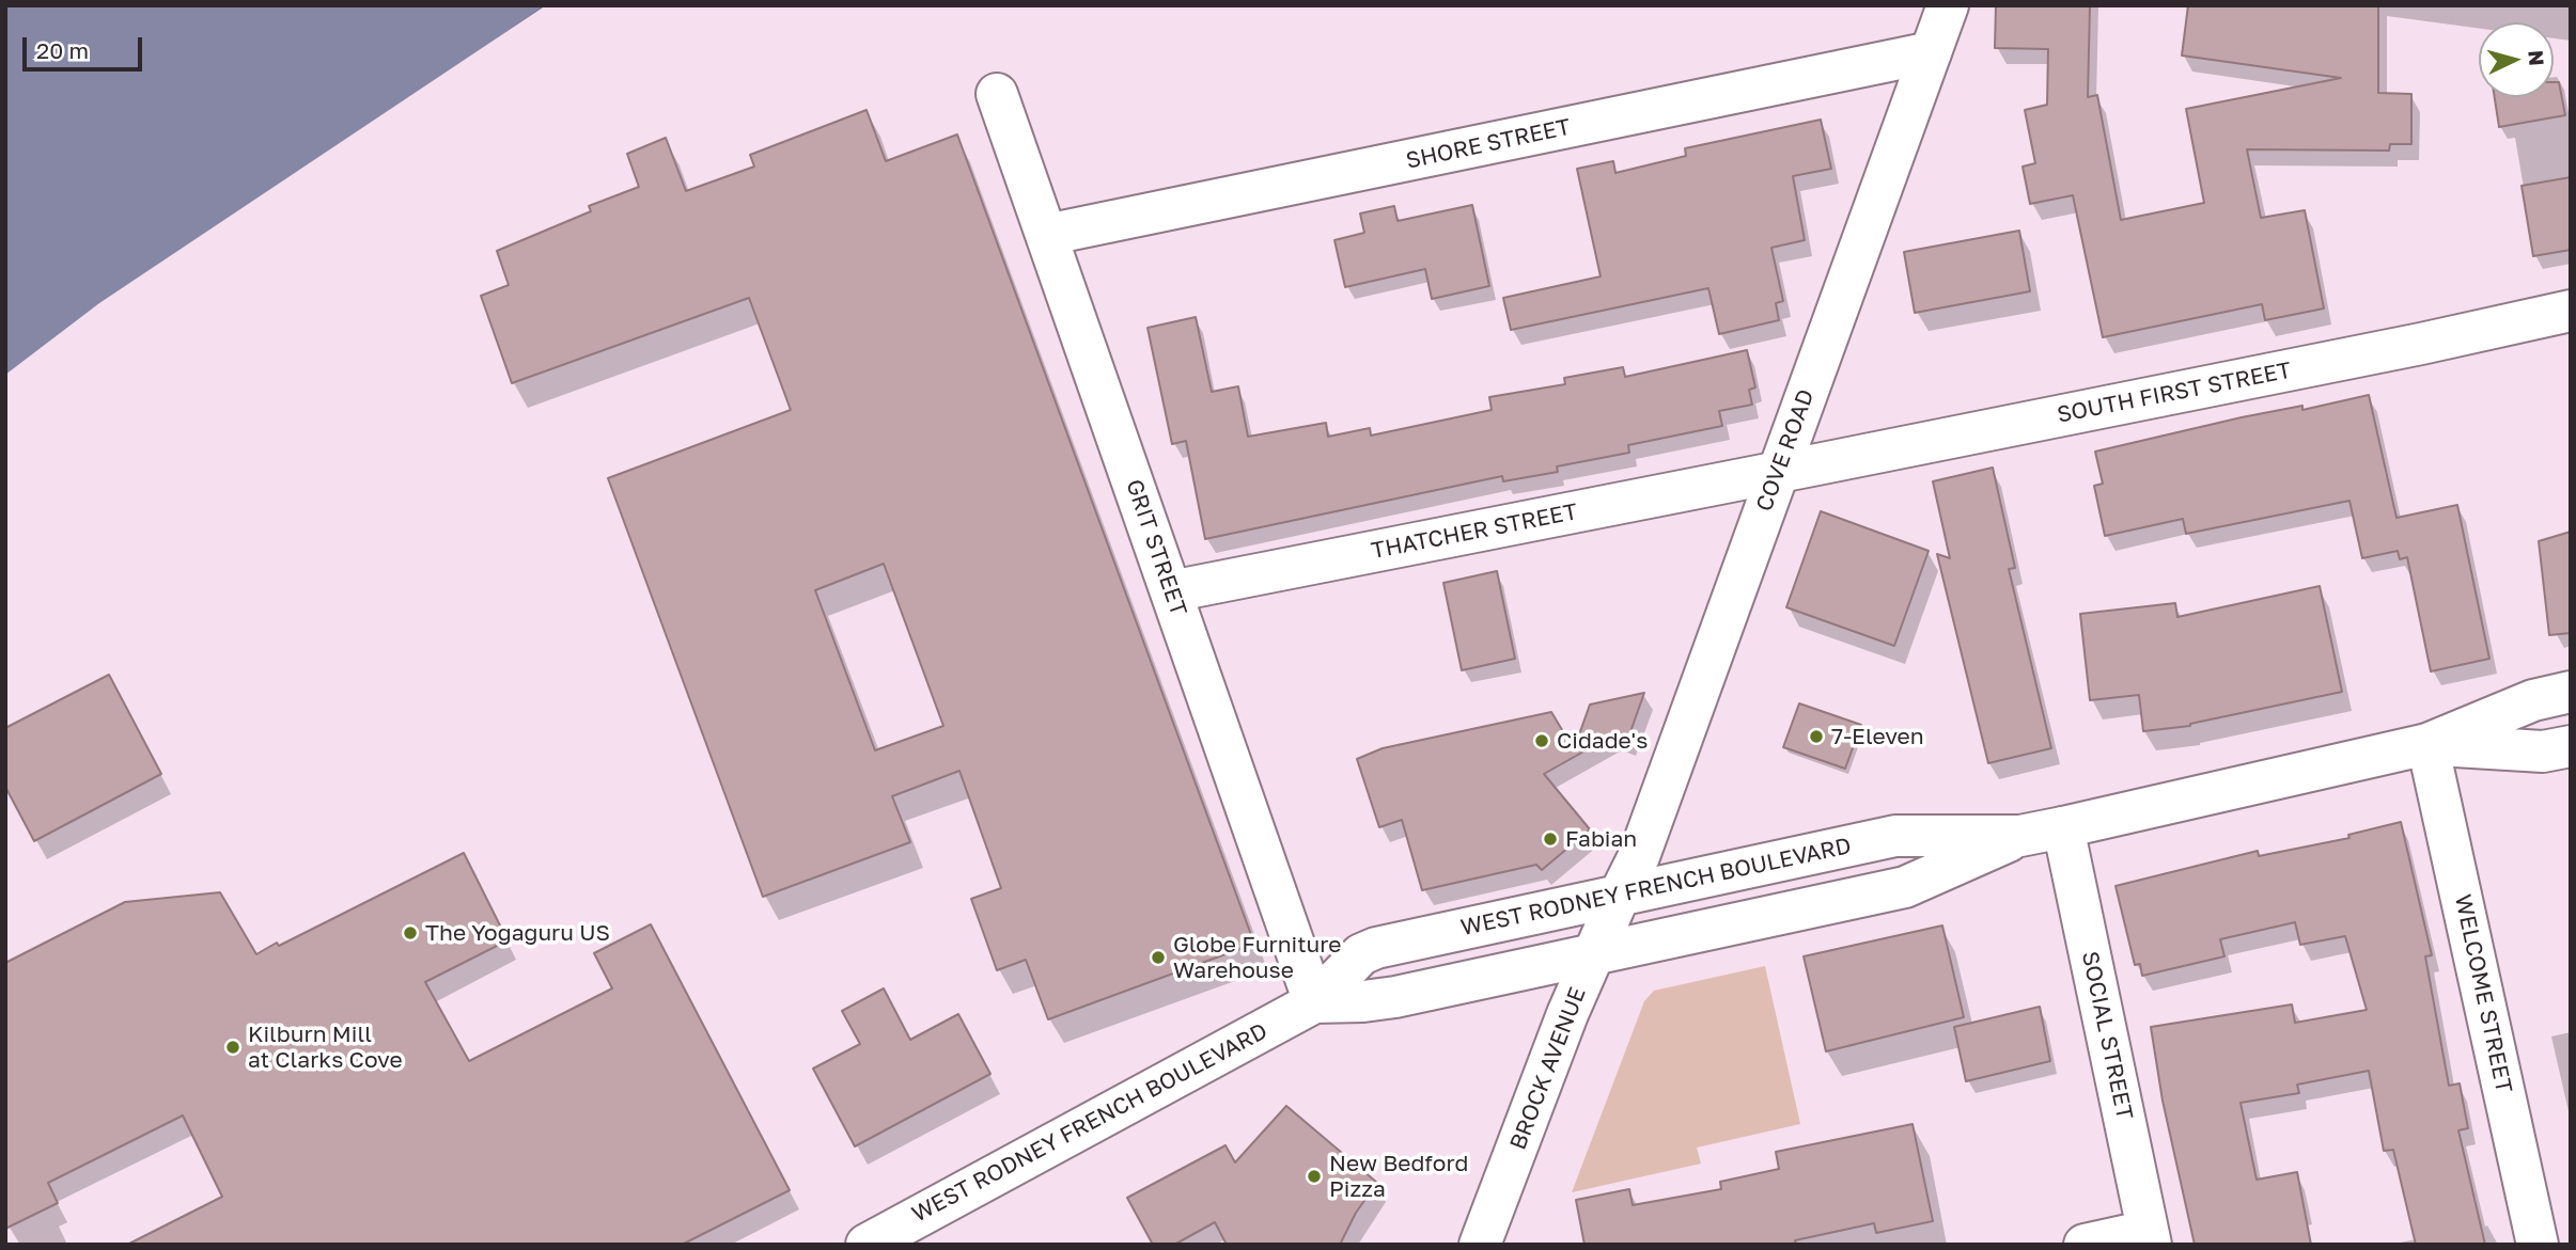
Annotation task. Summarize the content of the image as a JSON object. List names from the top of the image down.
{
  "streets": {
    "street": [
      "SHORE STREET",
      "SOUTH FIRST STREET",
      "COVE ROAD",
      "THATCHER STREET",
      "GRIT STREET",
      "WEST RODNEY FRENCH BOULEVARD",
      "WELCOME STREET",
      "SOCIAL STREET",
      "BROCK AVENUE"
    ]
  },
  "crossings": [
    ["SHORE STREET", "COVE ROAD"],
    ["SHORE STREET", "GRIT STREET"],
    ["SOUTH FIRST STREET", "COVE ROAD"],
    ["SOUTH FIRST STREET", "THATCHER STREET"],
    ["COVE ROAD", "THATCHER STREET"],
    ["COVE ROAD", "WEST RODNEY FRENCH BOULEVARD"],
    ["COVE ROAD", "BROCK AVENUE"],
    ["THATCHER STREET", "GRIT STREET"],
    ["GRIT STREET", "WEST RODNEY FRENCH BOULEVARD"],
    ["WEST RODNEY FRENCH BOULEVARD", "WELCOME STREET"],
    ["WEST RODNEY FRENCH BOULEVARD", "SOCIAL STREET"],
    ["WEST RODNEY FRENCH BOULEVARD", "BROCK AVENUE"]
  ],
  "places": [
    "7-Eleven",
    "Cidade's",
    "Fabian",
    "The Yogaguru US",
    "Globe Furniture Warehouse",
    "Kilburn Mill at Clarks Cove",
    "New Bedford Pizza"
  ],
  "scale_bar": "20 m",
  "north": "right"
}
